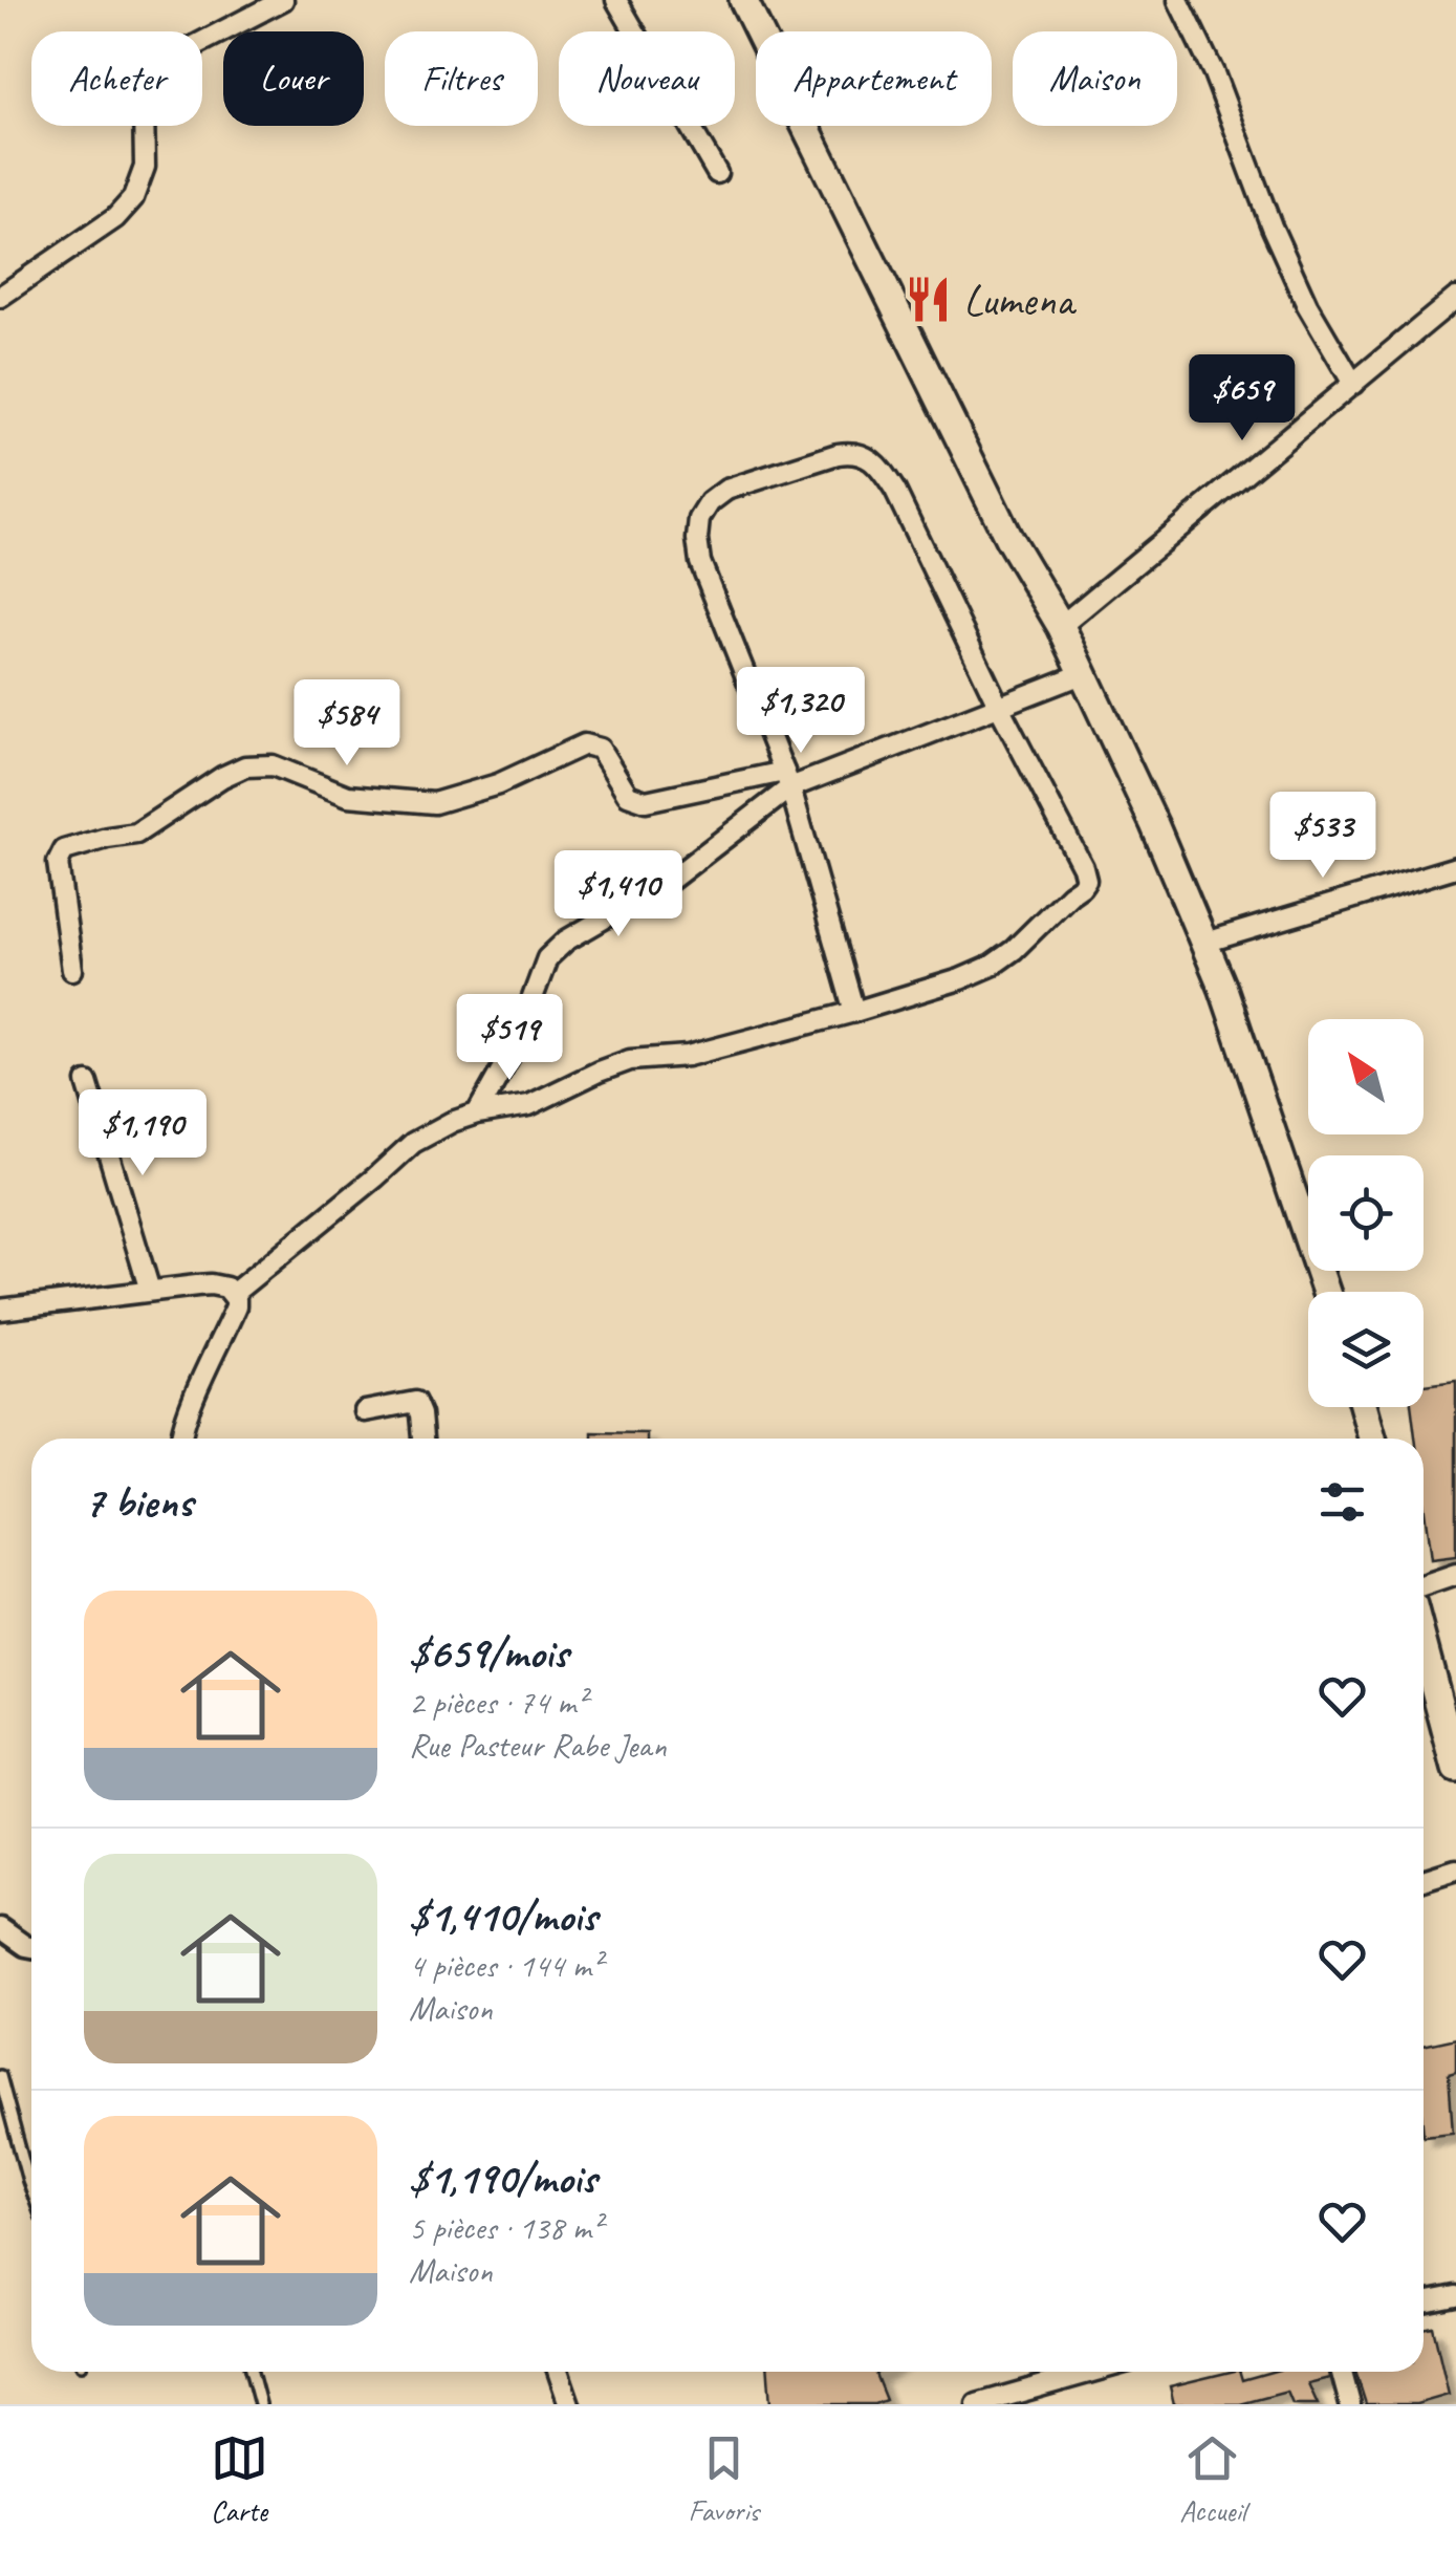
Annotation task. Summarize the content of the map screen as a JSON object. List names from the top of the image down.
{
  "places": {
    "restaurant": ["Lumena"]
  },
  "north": "top left",
  "page": {
    "chip": [
      "Acheter",
      "Louer",
      "Filtres",
      "Nouveau",
      "Appartement",
      "Maison"
    ],
    "price": [
      "$659",
      "$1,320",
      "$584",
      "$533",
      "$1,410",
      "$519",
      "$1,190"
    ],
    "heading": "7 biens",
    "list": [
      {
        "name": "$659/mois",
        "note": "2 pièces · 74 m² · Rue Pasteur Rabe Jean"
      },
      {
        "name": "$1,410/mois",
        "note": "4 pièces · 144 m² · Maison"
      },
      {
        "name": "$1,190/mois",
        "note": "5 pièces · 138 m² · Maison"
      }
    ],
    "tabs": ["Carte", "Favoris", "Accueil"]
  }
}
